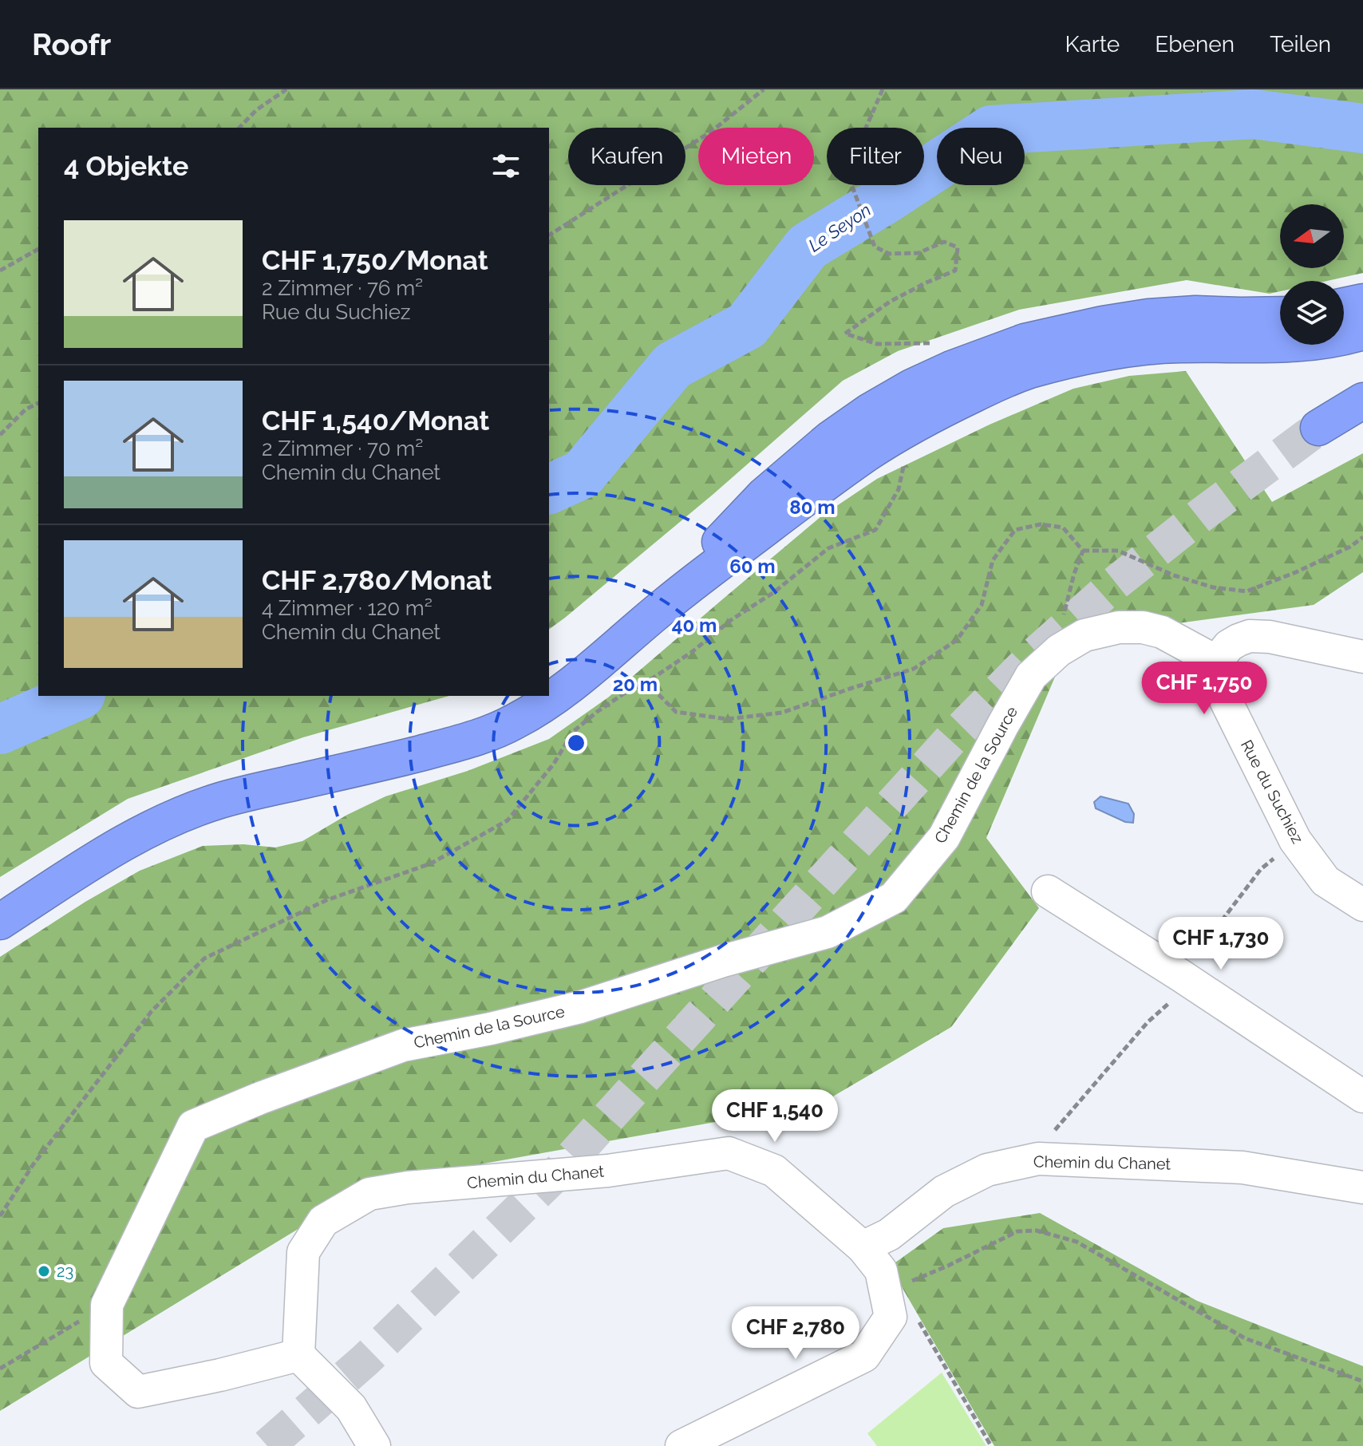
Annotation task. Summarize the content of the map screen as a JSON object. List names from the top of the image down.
{
  "streets": {
    "street": ["Chemin de la Source", "Rue du Suchiez", "Chemin du Chanet"]
  },
  "crossings": [
    ["Chemin de la Source", "Rue du Suchiez"],
    ["Chemin de la Source", "Chemin du Chanet"]
  ],
  "water": ["Le Seyon"],
  "places": ["23"],
  "north": "left",
  "page": {
    "header": "Roofr",
    "nav": ["Karte", "Ebenen", "Teilen"],
    "chip": [
      "Kaufen",
      "Mieten",
      "Filter",
      "Neu"
    ],
    "heading": "4 Objekte",
    "list": [
      {
        "name": "CHF 1,750/Monat",
        "note": "2 Zimmer · 76 m² · Rue du Suchiez"
      },
      {
        "name": "CHF 1,540/Monat",
        "note": "2 Zimmer · 70 m² · Chemin du Chanet"
      },
      {
        "name": "CHF 2,780/Monat",
        "note": "4 Zimmer · 120 m² · Chemin du Chanet"
      }
    ],
    "price": [
      "CHF 1,750",
      "CHF 1,730",
      "CHF 1,540",
      "CHF 2,780"
    ]
  },
  "rings": [
    "80 m",
    "60 m",
    "40 m",
    "20 m"
  ]
}
